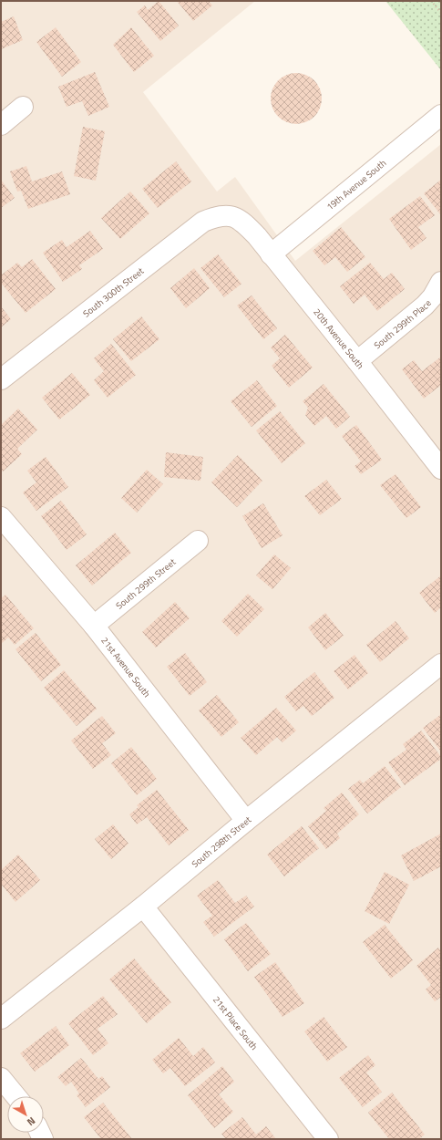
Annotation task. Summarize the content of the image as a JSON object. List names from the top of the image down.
{
  "streets": {
    "street": [
      "19th Avenue South",
      "South 300th Street",
      "South 299th Place",
      "20th Avenue South",
      "South 299th Street",
      "21st Avenue South",
      "South 298th Street",
      "21st Place South"
    ]
  },
  "crossings": [
    ["19th Avenue South", "20th Avenue South"],
    ["South 300th Street", "20th Avenue South"],
    ["South 299th Place", "20th Avenue South"],
    ["South 299th Street", "21st Avenue South"],
    ["21st Avenue South", "South 298th Street"],
    ["South 298th Street", "21st Place South"]
  ],
  "north": "bottom right"
}
